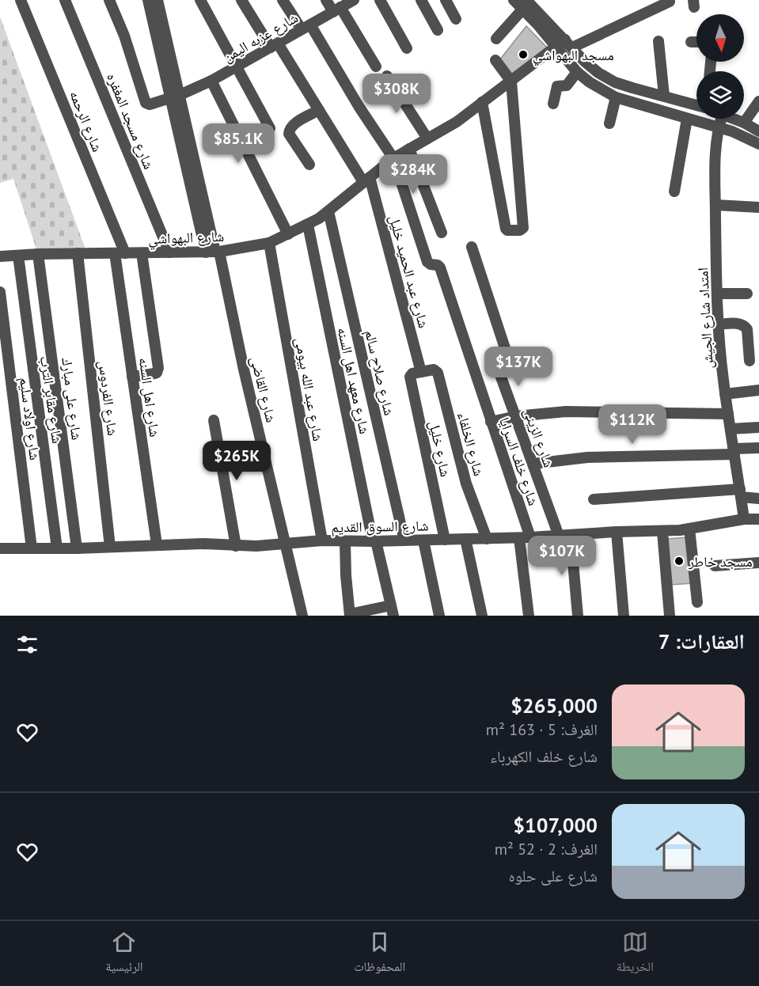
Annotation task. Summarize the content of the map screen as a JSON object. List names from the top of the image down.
{
  "streets": {
    "street": [
      "شارع عزبه اليمن",
      "شارع الرحمه",
      "شارع مسجد المغفره",
      "شارع البهواشي",
      "شارع عبد الحميد خليل",
      "امتداد شارع الجيش",
      "شارع صلاح سالم",
      "شارع معهد اهل السنه",
      "شارع القاضى",
      "شارع عبد الله بيومى",
      "شارع اهل السنه",
      "شارع الفردوس",
      "شارع على مبارك",
      "شارع مقابر الترب",
      "شارع اولاد سليم",
      "شارع الزينى",
      "شارع الخلفاء",
      "شارع خليل",
      "شارع خلف السرايا",
      "شارع السوق القديم"
    ]
  },
  "crossings": [
    ["شارع عزبه اليمن", "شارع عبد الحميد خليل"],
    ["شارع عزبه اليمن", "شارع القاضى"],
    ["شارع عزبه اليمن", "شارع خلف السرايا"],
    ["شارع الرحمه", "شارع البهواشي"],
    ["شارع الرحمه", "شارع اهل السنه"],
    ["شارع مسجد المغفره", "شارع البهواشي"],
    ["شارع البهواشي", "شارع عبد الحميد خليل"],
    ["شارع البهواشي", "شارع صلاح سالم"],
    ["شارع البهواشي", "شارع معهد اهل السنه"],
    ["شارع البهواشي", "شارع القاضى"],
    ["شارع البهواشي", "شارع عبد الله بيومى"],
    ["شارع البهواشي", "شارع اهل السنه"],
    ["شارع البهواشي", "شارع الفردوس"],
    ["شارع البهواشي", "شارع على مبارك"],
    ["شارع البهواشي", "شارع مقابر الترب"],
    ["شارع البهواشي", "شارع خلف السرايا"],
    ["شارع عبد الحميد خليل", "شارع الخلفاء"],
    ["شارع عبد الحميد خليل", "شارع خليل"],
    ["امتداد شارع الجيش", "شارع السوق القديم"],
    ["شارع صلاح سالم", "شارع السوق القديم"],
    ["شارع معهد اهل السنه", "شارع السوق القديم"],
    ["شارع القاضى", "شارع السوق القديم"],
    ["شارع عبد الله بيومى", "شارع السوق القديم"],
    ["شارع اهل السنه", "شارع السوق القديم"],
    ["شارع الفردوس", "شارع السوق القديم"],
    ["شارع على مبارك", "شارع السوق القديم"],
    ["شارع مقابر الترب", "شارع السوق القديم"],
    ["شارع اولاد سليم", "شارع السوق القديم"],
    ["شارع الزينى", "شارع السوق القديم"],
    ["شارع الخلفاء", "شارع خليل"],
    ["شارع الخلفاء", "شارع السوق القديم"],
    ["شارع خليل", "شارع السوق القديم"],
    ["شارع خلف السرايا", "شارع السوق القديم"]
  ],
  "places": ["مسجد البهواشي", "مسجد خاطر"],
  "north": "bottom",
  "page": {
    "price": [
      "$308K",
      "$85.1K",
      "$284K",
      "$137K",
      "$112K",
      "$265K",
      "$107K"
    ],
    "heading": "العقارات: 7",
    "list": [
      {
        "name": "$265,000",
        "note": "الغرف: 5 · 163 m² · شارع خلف الكهرباء"
      },
      {
        "name": "$107,000",
        "note": "الغرف: 2 · 52 m² · شارع على حلوه"
      }
    ],
    "tabs": ["الخريطة", "المحفوظات", "الرئيسية"]
  }
}
